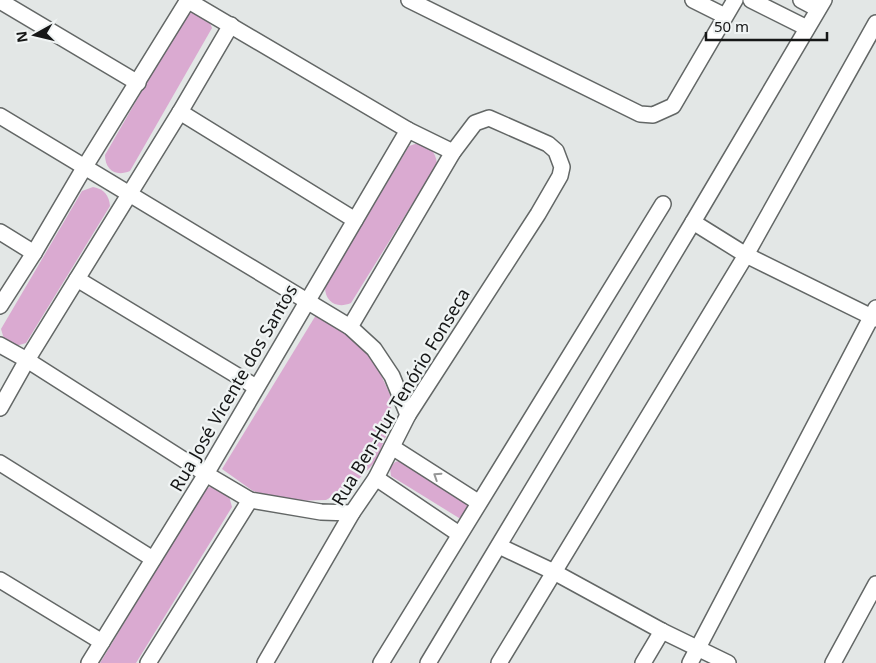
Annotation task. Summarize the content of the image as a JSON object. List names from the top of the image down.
{
  "streets": {
    "street": ["Rua José Vicente dos Santos", "Rua Ben-Hur Tenório Fonseca"]
  },
  "scale_bar": "50 m",
  "north": "left"
}
